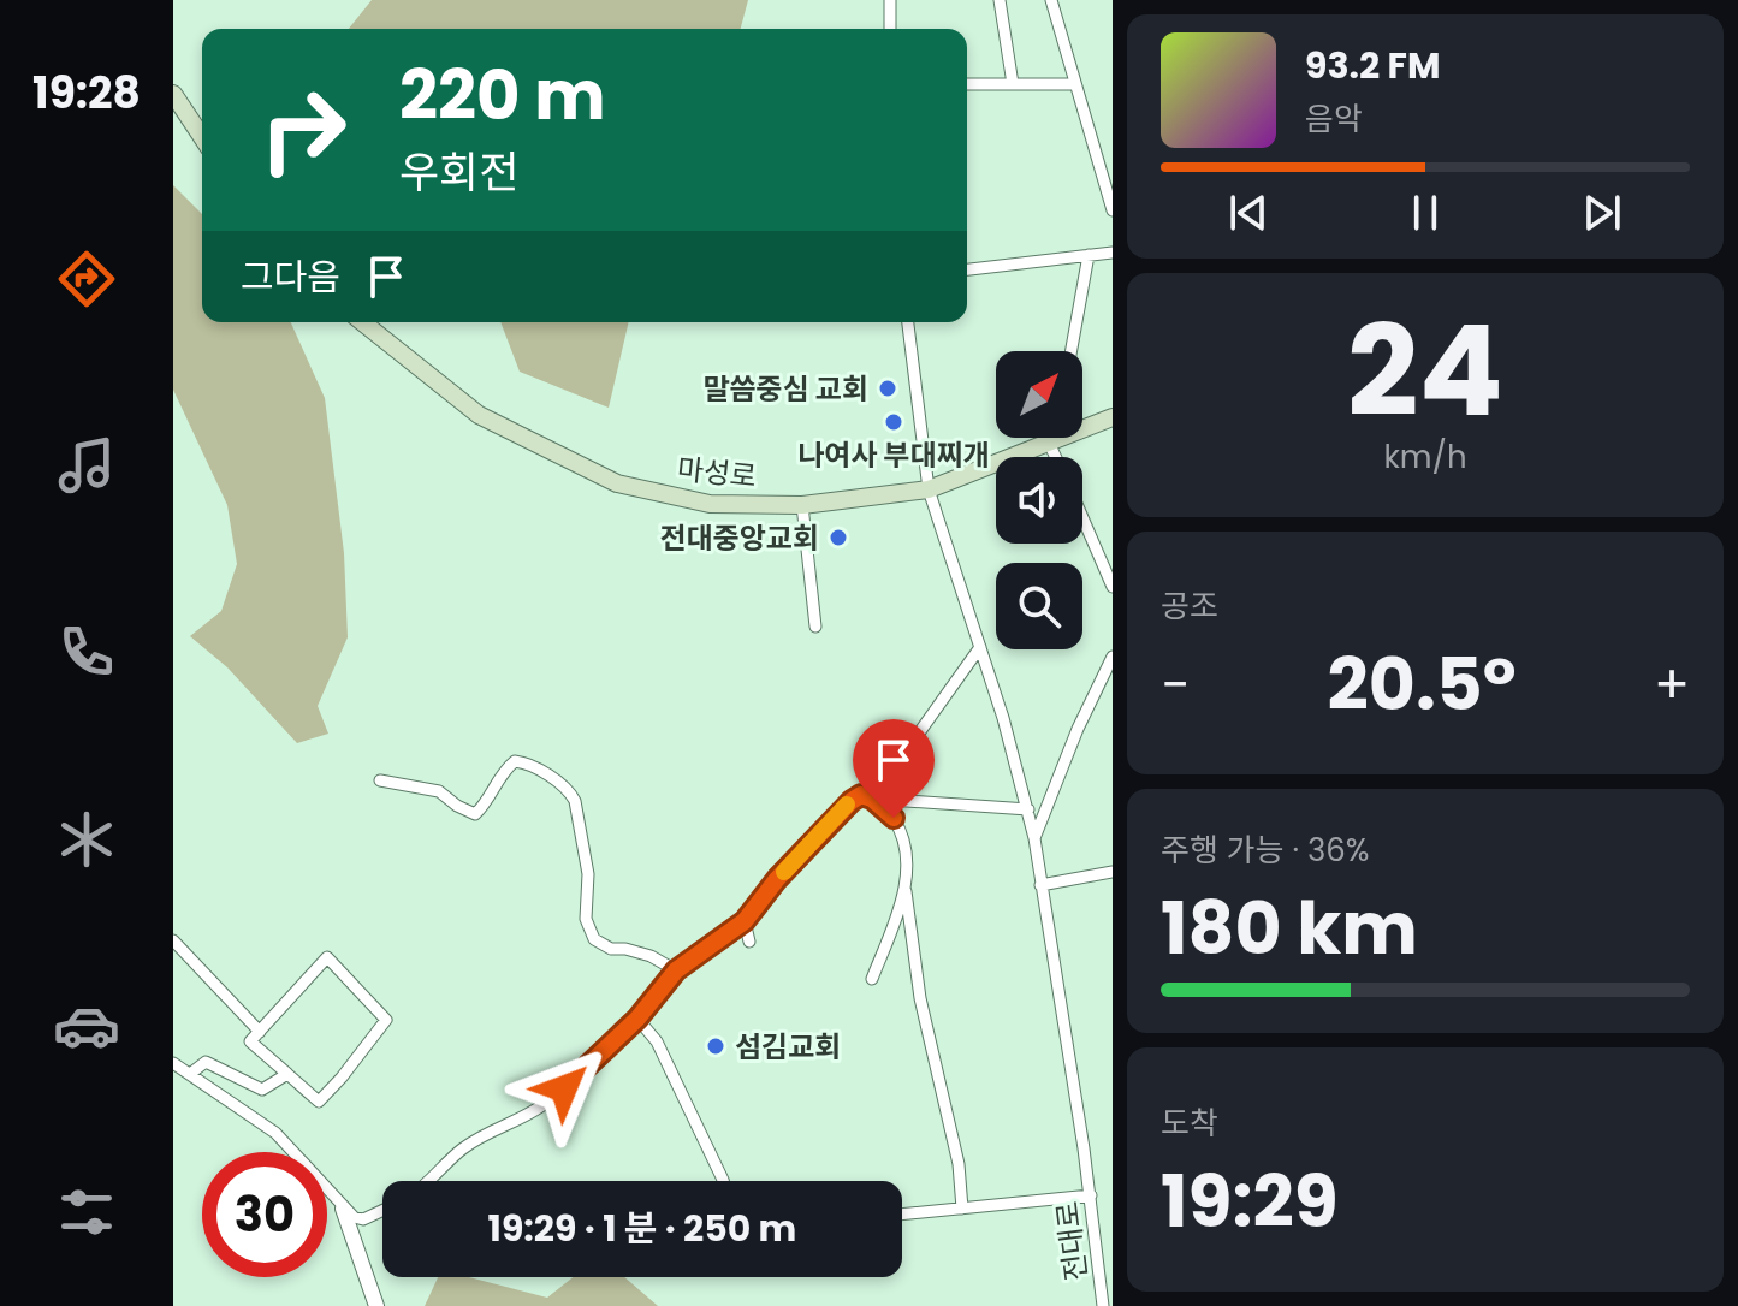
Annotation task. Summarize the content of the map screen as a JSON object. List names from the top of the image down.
{
  "streets": {
    "main road": ["마성로"],
    "street": ["전대로"]
  },
  "crossings": [
    ["마성로", "전대로"]
  ],
  "places": [
    "말씀중심 교회",
    "나여사 부대찌개",
    "전대중앙교회",
    "섬김교회"
  ],
  "north": "top right",
  "page": {
    "tabs": "19:28",
    "turn": ["220 m", "우회전"],
    "song": ["93.2 FM", "음악"],
    "then": "그다음",
    "tile": [
      ["24", "km/h"],
      "공조",
      ["주행 가능 · 36%", "180 km"],
      ["도착", "19:29"]
    ],
    "heat": ["−", "20.5°", "+"],
    "limit": "30",
    "trip": "19:29 · 1 분 · 250 m"
  }
}
